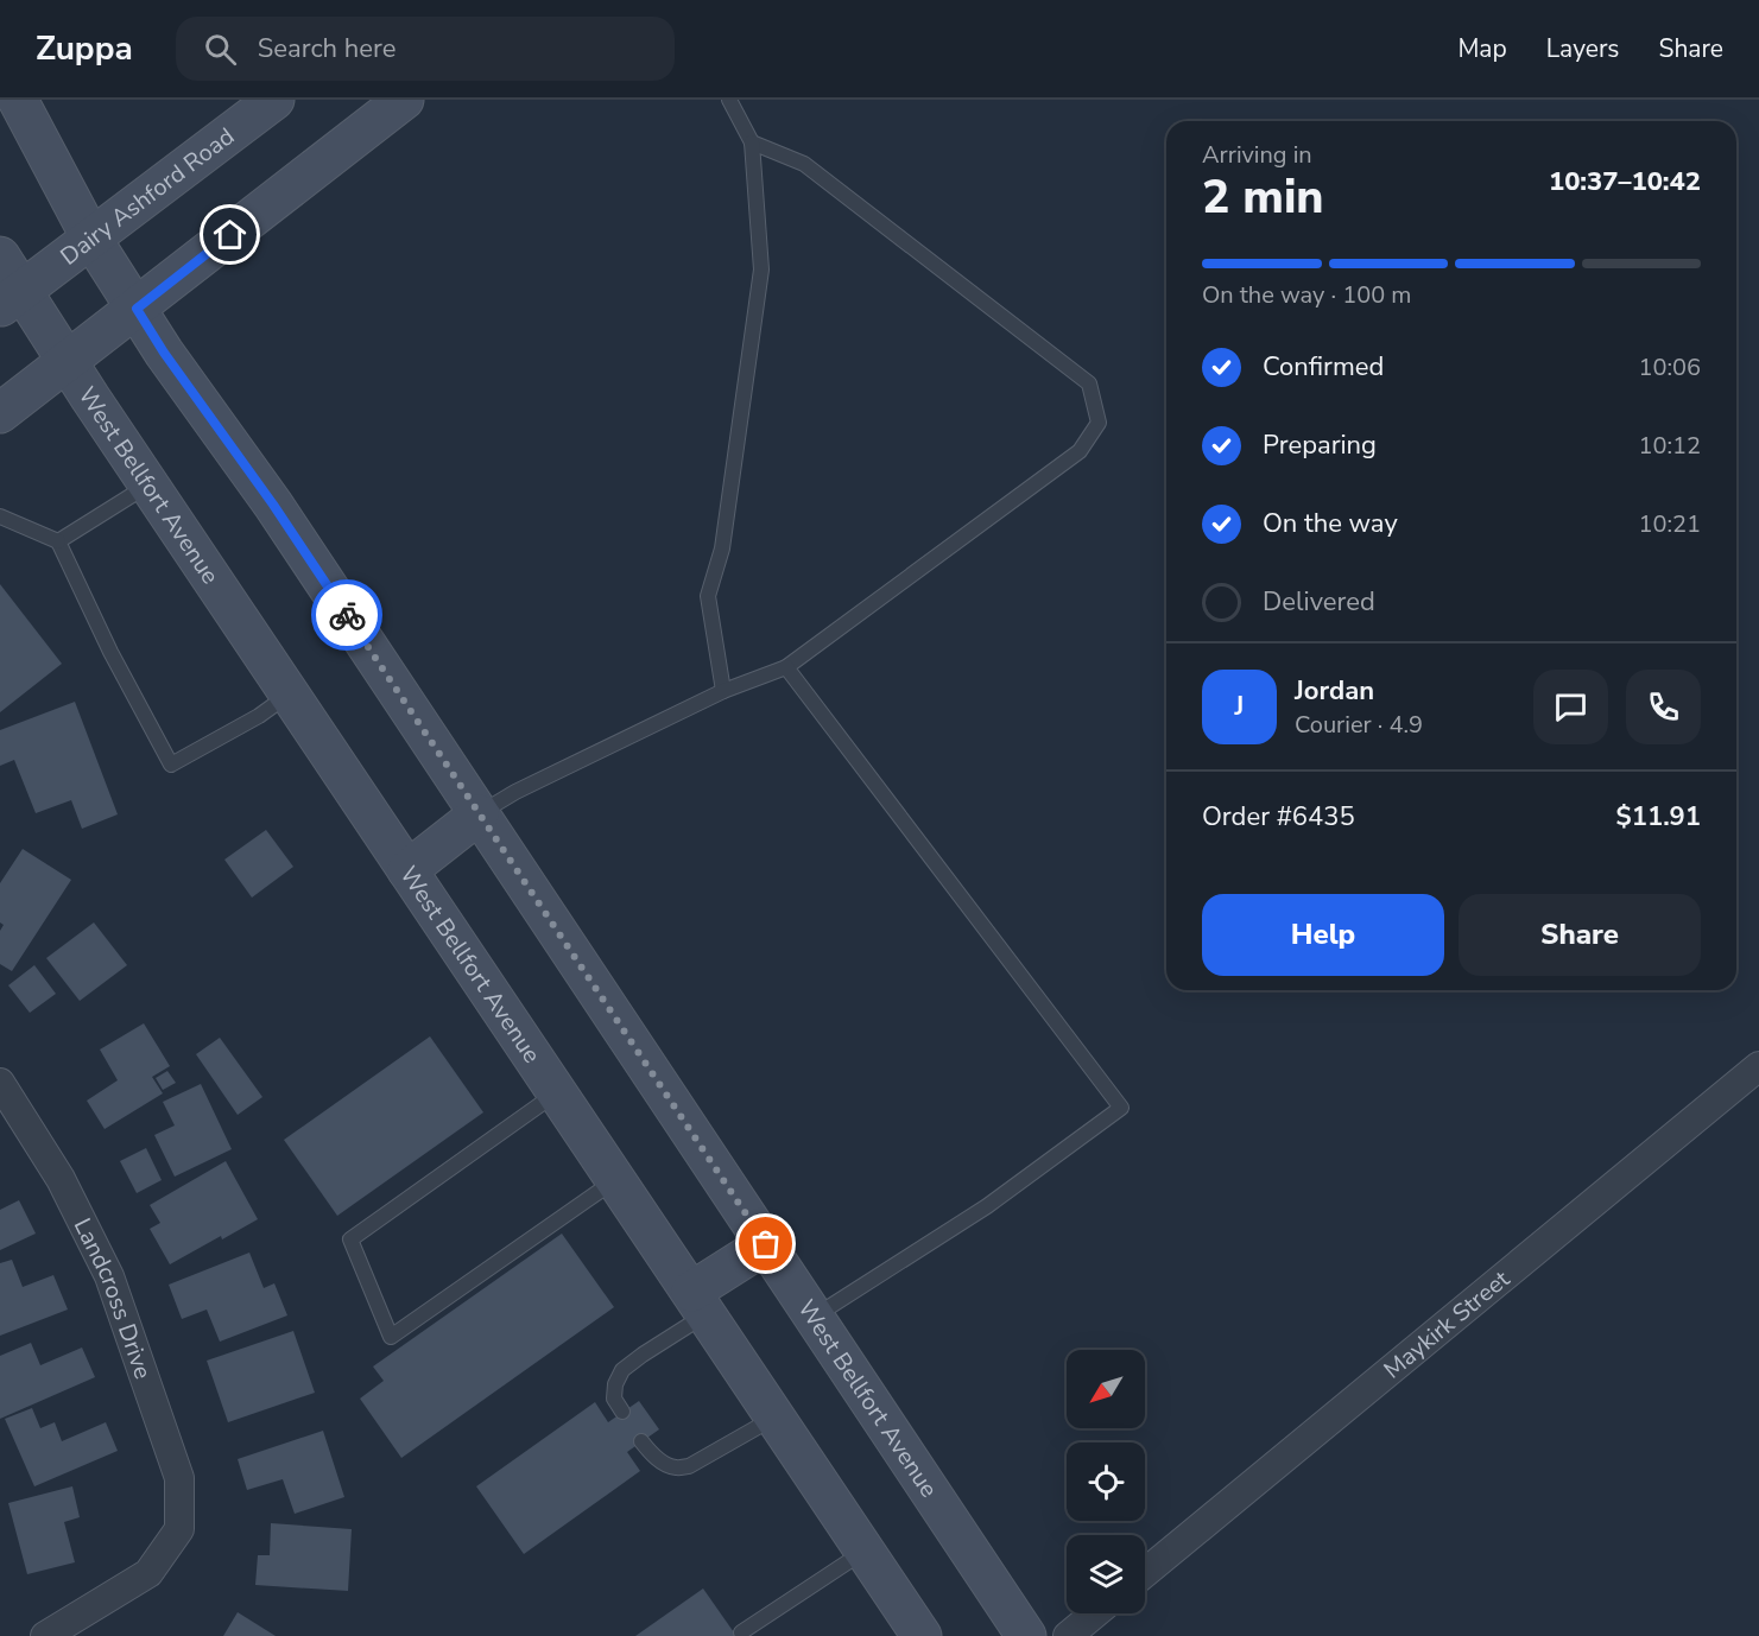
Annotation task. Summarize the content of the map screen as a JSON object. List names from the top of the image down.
{
  "streets": {
    "main road": ["Dairy Ashford Road", "West Bellfort Avenue"],
    "street": ["Landcross Drive", "Maykirk Street"]
  },
  "crossings": [
    ["Dairy Ashford Road", "West Bellfort Avenue"]
  ],
  "north": "bottom left",
  "page": {
    "header": "Zuppa",
    "search": "Search here",
    "nav": ["Map", "Layers", "Share"],
    "heading": ["2 min", "Arriving in", "10:37–10:42"],
    "panel": [
      "Jordan",
      "Courier · 4.9",
      "Order #6435",
      "$11.91"
    ],
    "bar": "On the way · 100 m",
    "list": [
      ["Confirmed", "10:06"],
      ["Preparing", "10:12"],
      ["On the way", "10:21"],
      "Delivered"
    ],
    "round": "J",
    "buttons": ["Help", "Share"]
  }
}
